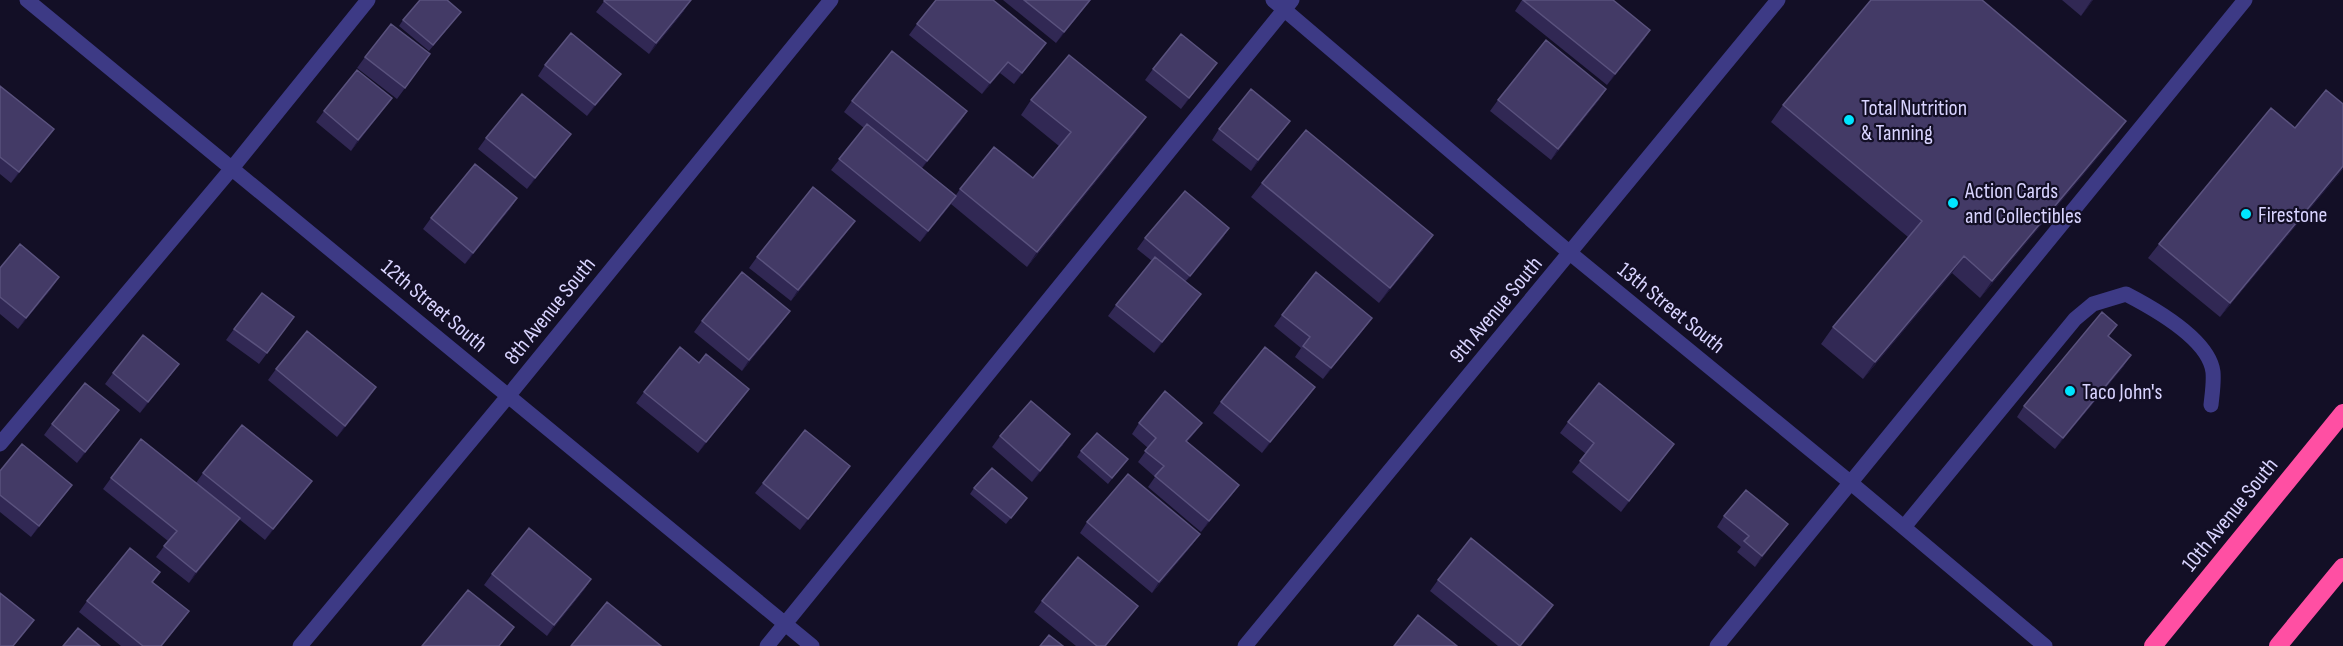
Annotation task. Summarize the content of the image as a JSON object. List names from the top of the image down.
{
  "streets": {
    "highway": ["10th Avenue South"],
    "street": [
      "12th Street South",
      "13th Street South",
      "9th Avenue South",
      "8th Avenue South"
    ]
  },
  "crossings": [
    ["12th Street South", "8th Avenue South"],
    ["13th Street South", "9th Avenue South"]
  ],
  "places": [
    "Total Nutrition & Tanning",
    "Action Cards and Collectibles",
    "Firestone",
    "Taco John's"
  ]
}
